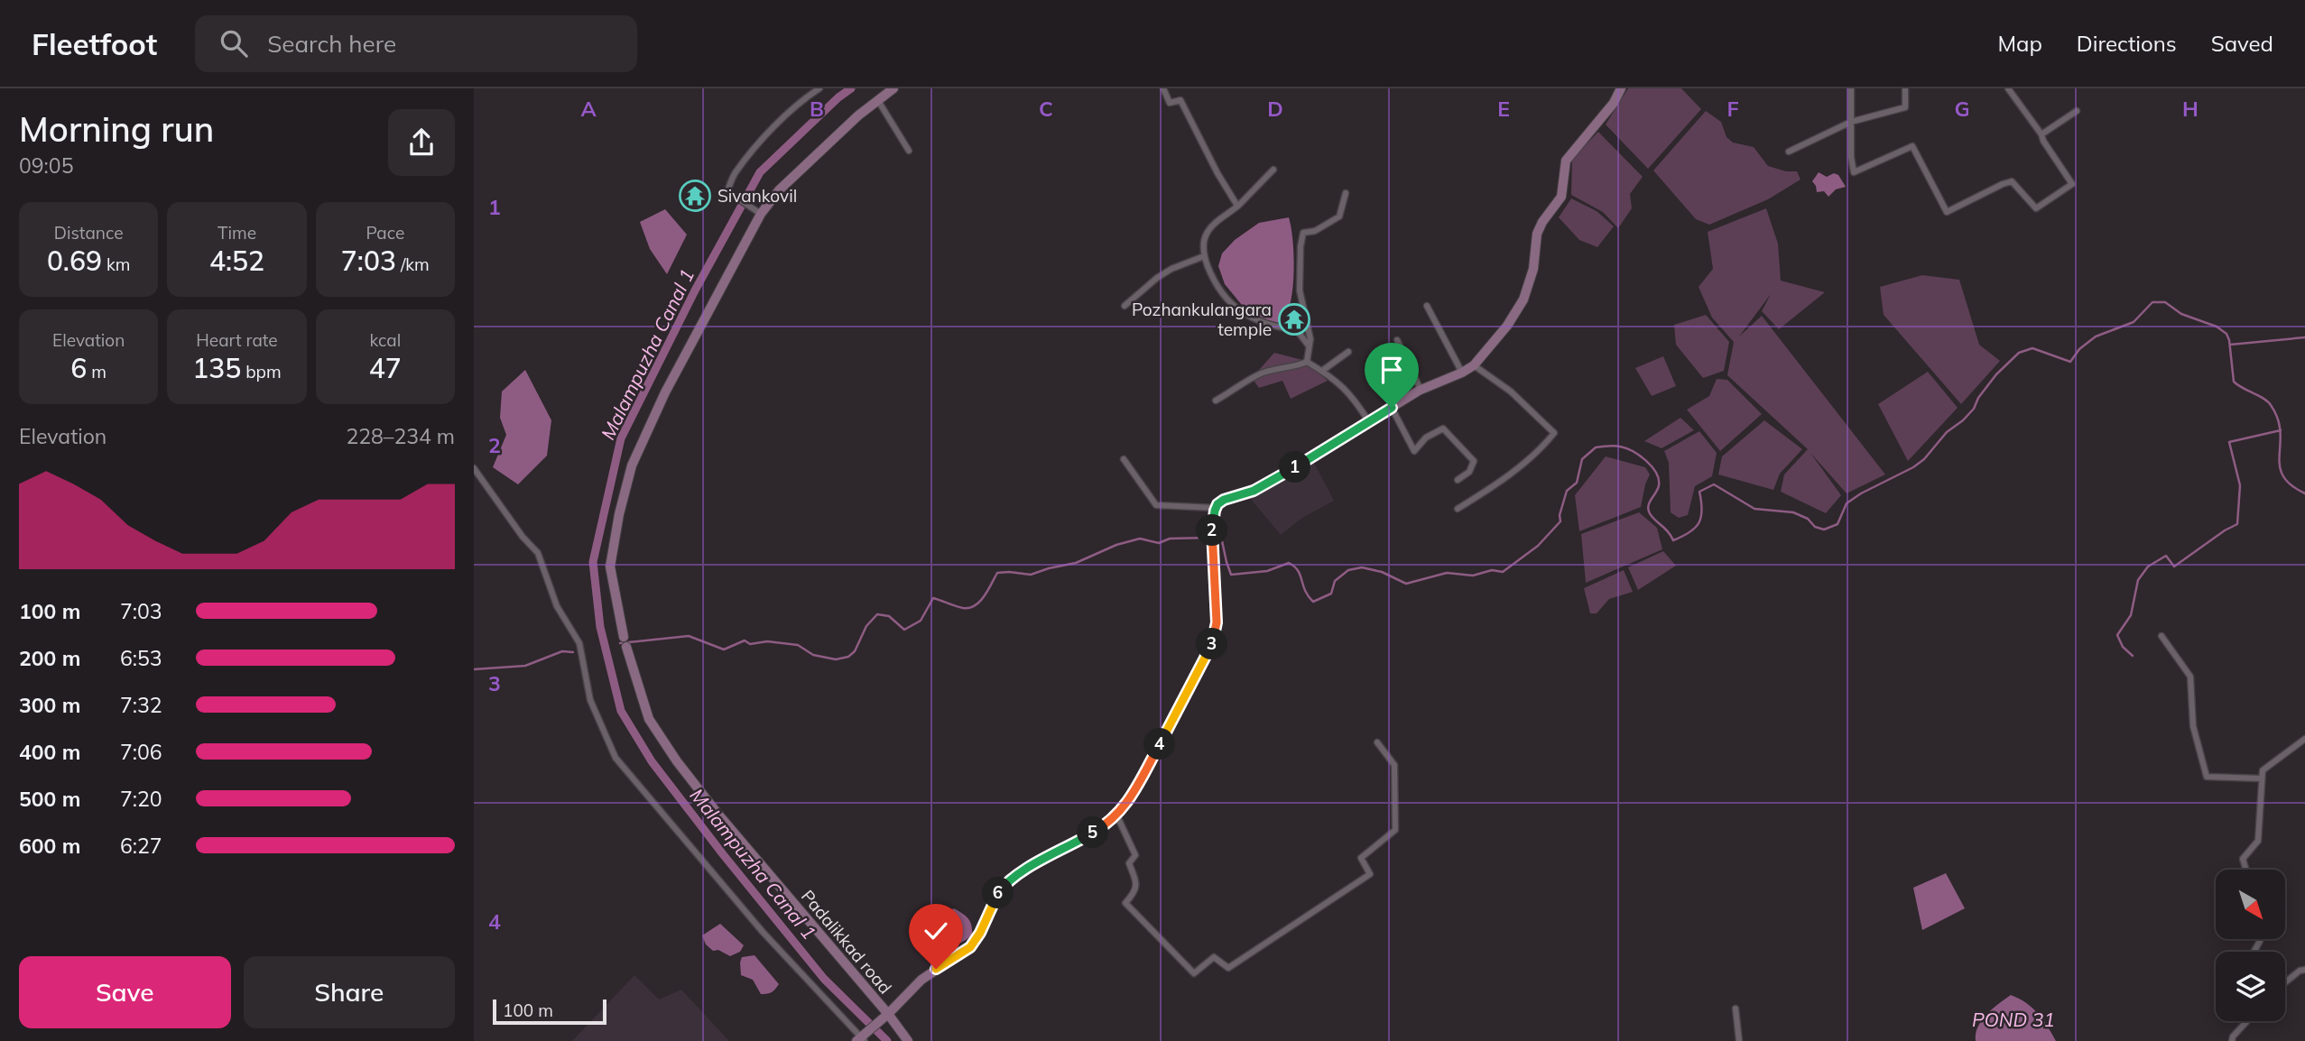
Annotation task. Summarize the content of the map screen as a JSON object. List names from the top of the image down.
{
  "streets": {
    "street": ["Padalikkad road"]
  },
  "water": ["Malampuzha Canal 1", "POND 31"],
  "places": {
    "temple": ["Sivankovil", "Pozhankulangara temple"]
  },
  "scale_bar": "100 m",
  "north": "bottom right",
  "page": {
    "header": "Fleetfoot",
    "search": "Search here",
    "nav": ["Map", "Directions", "Saved"],
    "heading": ["Morning run", "09:05"],
    "stats": [
      ["Distance", "0.69 km"],
      ["Time", "4:52"],
      ["Pace", "7:03 /km"],
      ["Elevation", "6 m"],
      ["Heart rate", "135 bpm"],
      ["kcal", "47"]
    ],
    "chart": ["Elevation", "228–234 m"],
    "pins": [
      "1",
      "2",
      "3",
      "4",
      "5",
      "6"
    ],
    "list": [
      {
        "name": "100 m",
        "note": "7:03"
      },
      {
        "name": "200 m",
        "note": "6:53"
      },
      {
        "name": "300 m",
        "note": "7:32"
      },
      {
        "name": "400 m",
        "note": "7:06"
      },
      {
        "name": "500 m",
        "note": "7:20"
      },
      {
        "name": "600 m",
        "note": "6:27"
      }
    ],
    "buttons": ["Save", "Share"],
    "scale": "100 m"
  },
  "grid": {
    "columns": [
      "A",
      "B",
      "C",
      "D",
      "E",
      "F",
      "G",
      "H"
    ],
    "rows": [
      "1",
      "2",
      "3",
      "4"
    ]
  }
}
